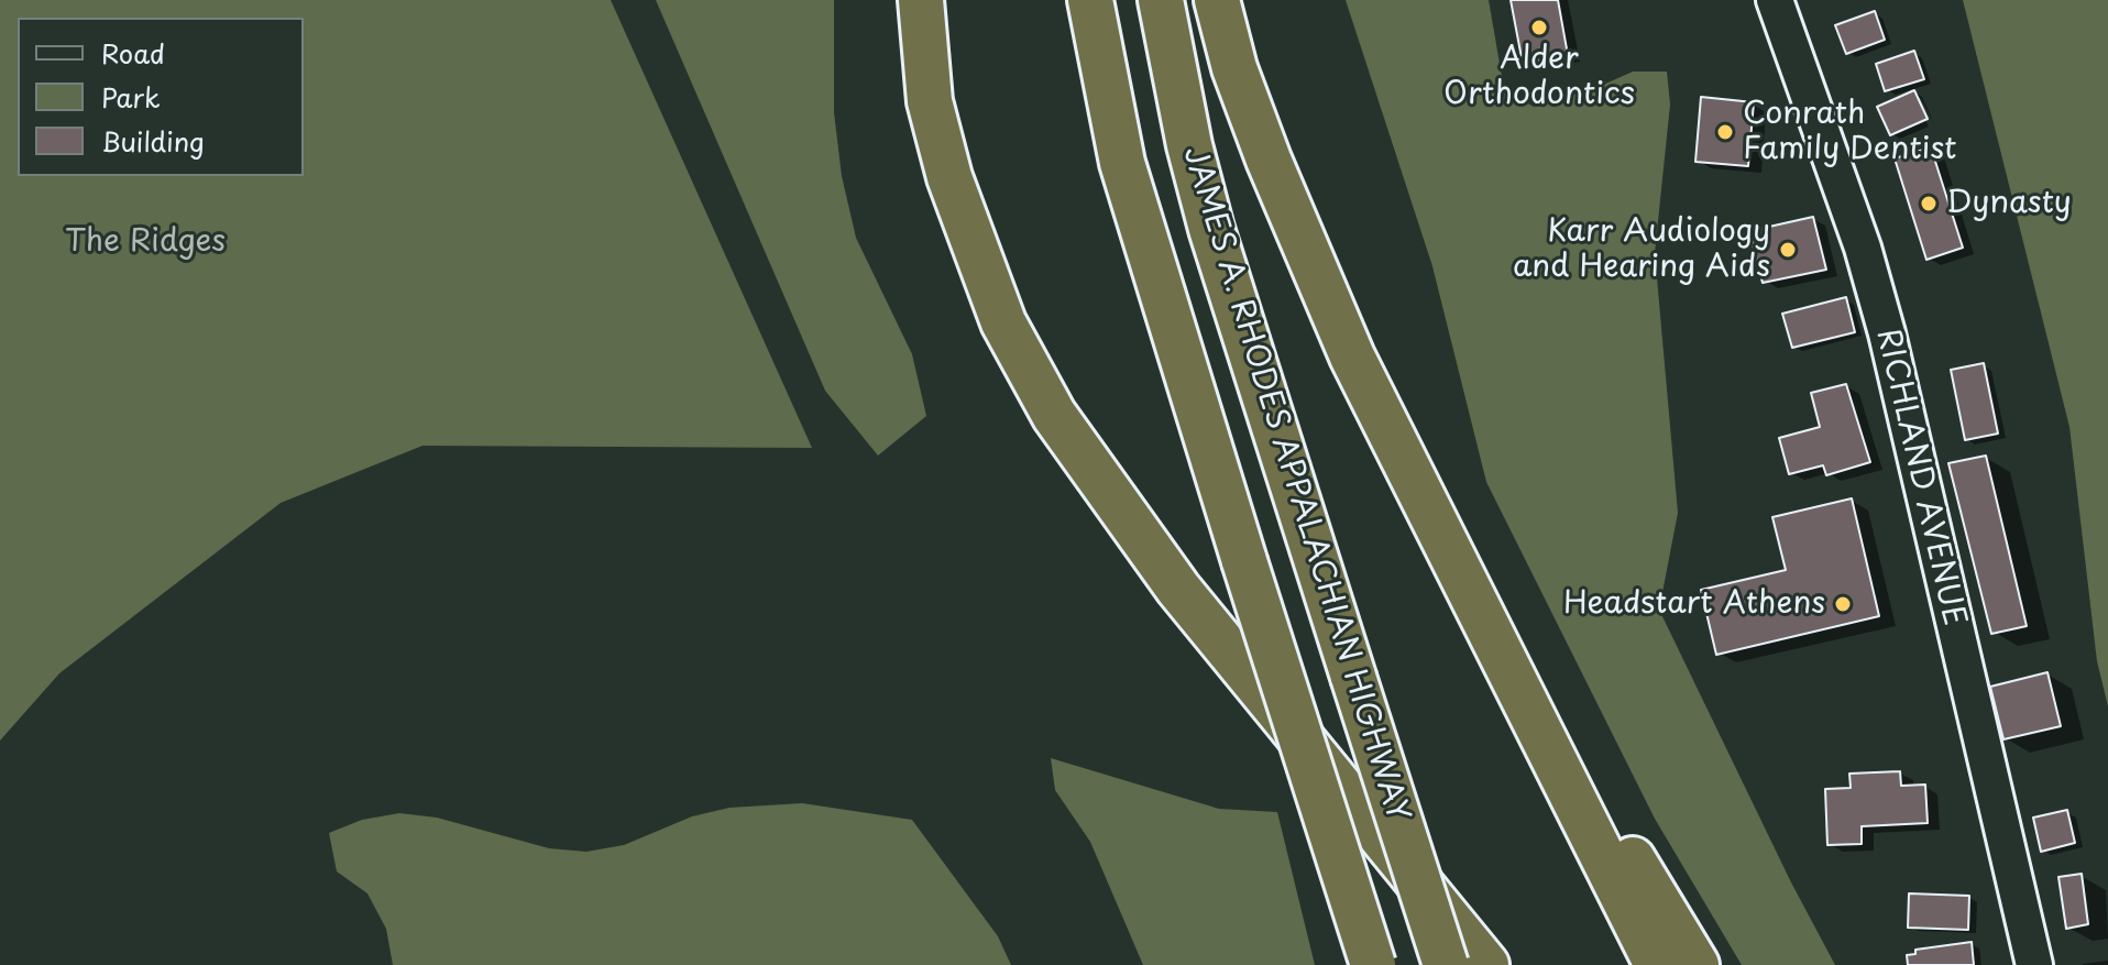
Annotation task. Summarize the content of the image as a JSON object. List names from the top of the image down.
{
  "streets": {
    "highway": ["JAMES A. RHODES APPALACHIAN HIGHWAY"],
    "main road": ["RICHLAND AVENUE"]
  },
  "parks": ["The Ridges"],
  "places": [
    "Alder Orthodontics",
    "Conrath Family Dentist",
    "Dynasty",
    "Karr Audiology and Hearing Aids",
    "Headstart Athens"
  ],
  "legend": ["Road", "Park", "Building"]
}
